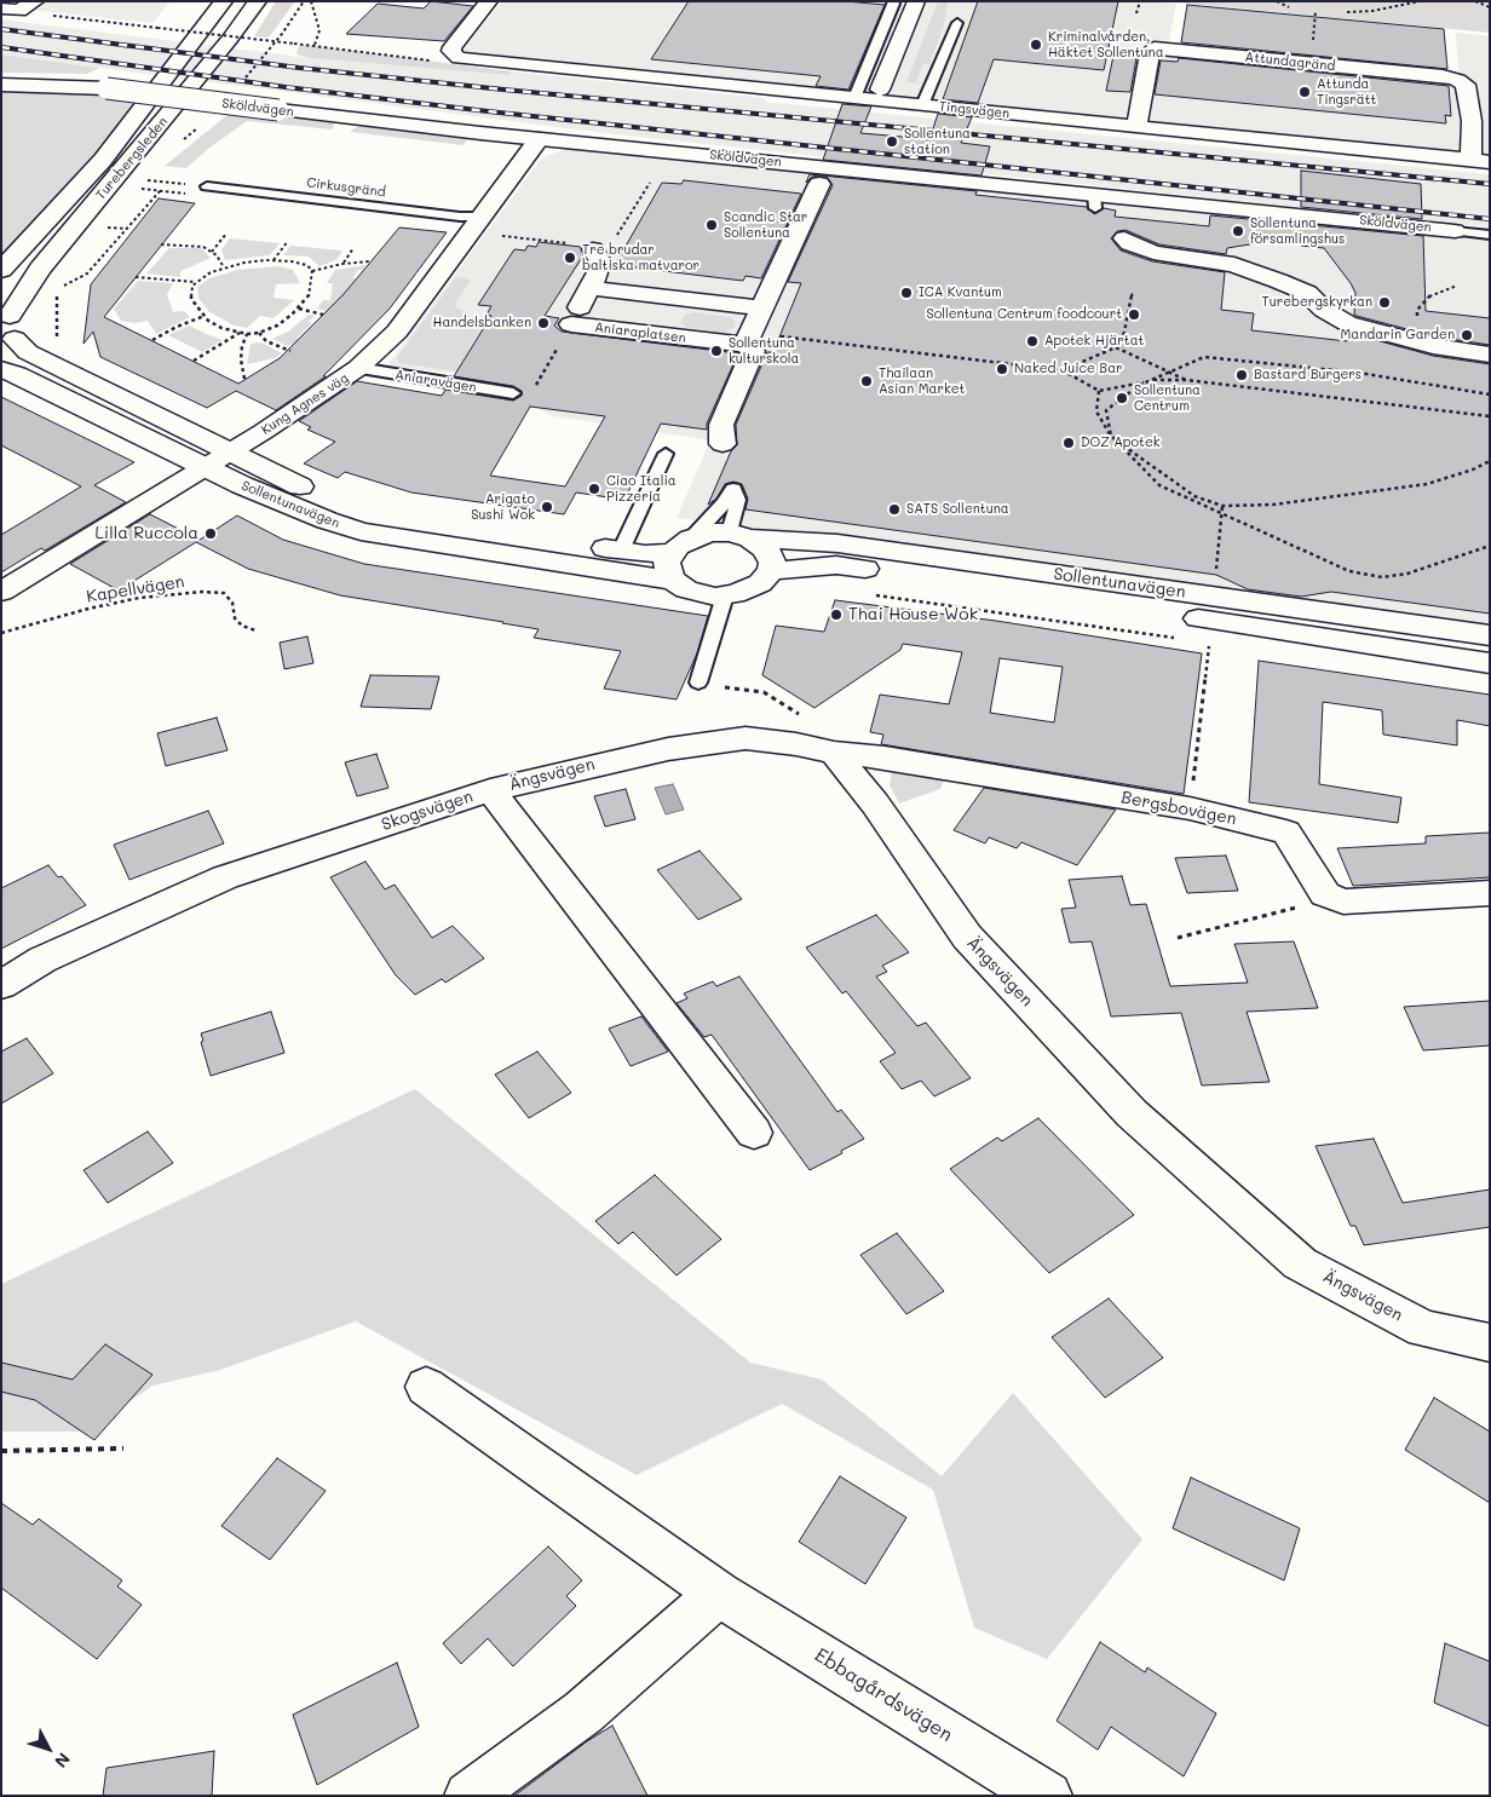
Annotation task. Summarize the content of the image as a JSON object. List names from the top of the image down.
{
  "streets": {
    "street": [
      "Attundagränd",
      "Sköldvägen",
      "Tingsvägen",
      "Turebergsleden",
      "Aniaraplatsen",
      "Kung Agnes väg",
      "Sollentunavägen",
      "Ängsvägen",
      "Bergsbovägen",
      "Skogsvägen",
      "Ebbagårdsvägen"
    ],
    "lane": ["Cirkusgränd", "Aniaravägen"],
    "path": ["Kapellvägen"]
  },
  "crossings": [
    ["Attundagränd", "Tingsvägen"],
    ["Sköldvägen", "Kung Agnes väg"],
    ["Turebergsleden", "Sollentunavägen"],
    ["Cirkusgränd", "Kung Agnes väg"],
    ["Aniaravägen", "Kung Agnes väg"],
    ["Kung Agnes väg", "Sollentunavägen"],
    ["Ängsvägen", "Bergsbovägen"],
    ["Ängsvägen", "Skogsvägen"]
  ],
  "places": [
    "Kriminalvården, Häktet Sollentuna",
    "Attunda Tingsrätt",
    "Sollentuna station",
    "Scandic Star Sollentuna",
    "Sollentuna församlingshus",
    "Tre brudar baltiska matvaror",
    "ICA Kvantum",
    "Turebergskyrkan",
    "Sollentuna Centrum foodcourt",
    "Handelsbanken",
    "Mandarin Garden",
    "Apotek Hjärtat",
    "Sollentuna kulturskola",
    "Naked Juice Bar",
    "Bastard Burgers",
    "Thailaan Asian Market",
    "Sollentuna Centrum",
    "DOZ Apotek",
    "Ciao Italia Pizzeria",
    "Arigato Sushi Wok",
    "SATS Sollentuna",
    "Lilla Ruccola",
    "Thai House Wok"
  ],
  "north": "bottom right"
}
